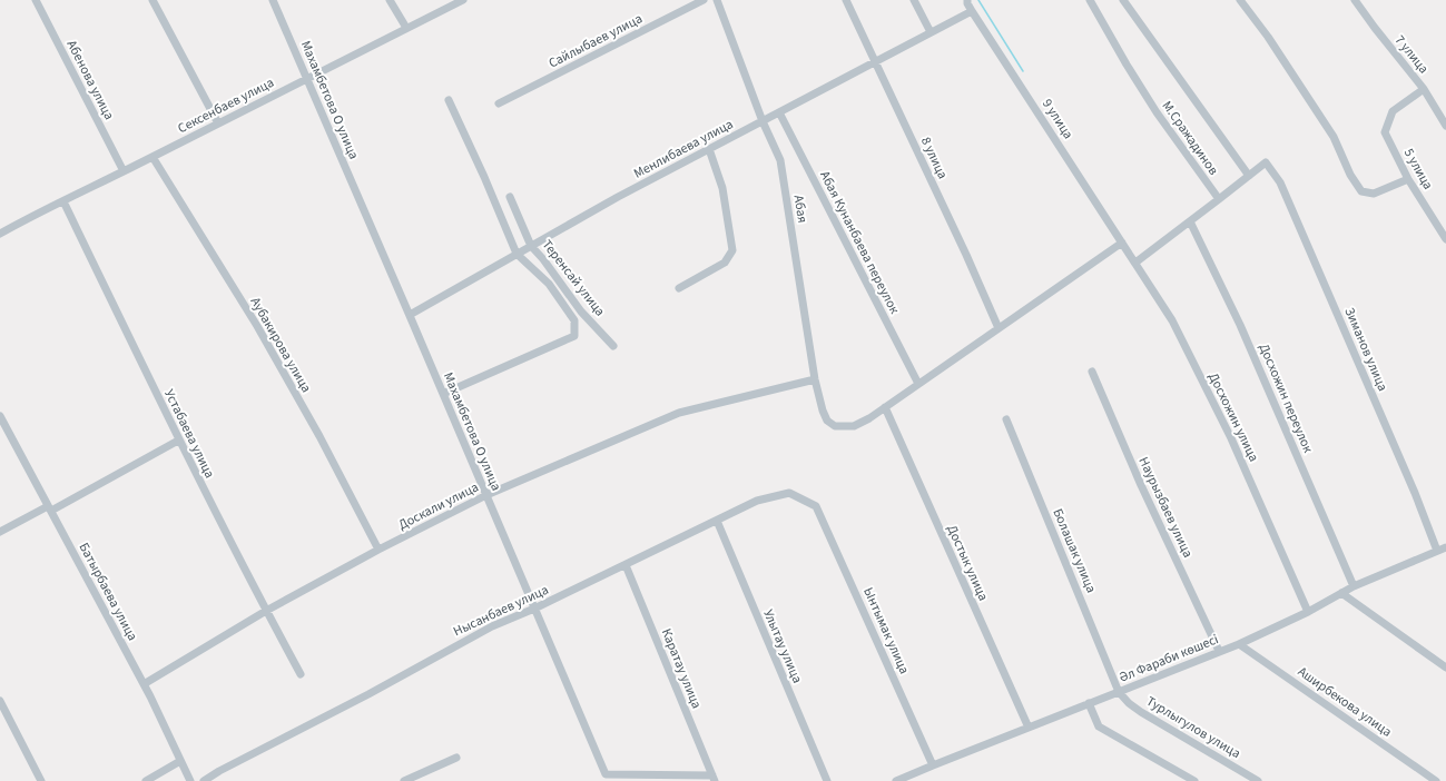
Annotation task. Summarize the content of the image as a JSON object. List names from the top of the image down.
{
  "streets": {
    "street": [
      "Сайлыбаев улица",
      "7 улица",
      "Абенова улица",
      "Махамбетова О улица",
      "Сексенбаев улица",
      "9 улица",
      "М.Сражадинов",
      "Менлибаева улица",
      "8 улица",
      "5 улица",
      "Абая",
      "Абая Кунанбаева переулок",
      "Теренсай улица",
      "Аубакирова улица",
      "Зиманов улица",
      "Досхожин переулок",
      "Досхожин улица",
      "Устабаева улица",
      "Доскали улица",
      "Наурызбаев улица",
      "Болашак улица",
      "Достык улица",
      "Батырбаева улица",
      "Нысанбаев улица",
      "Ынтымак улица",
      "Улытау улица",
      "Әл Фараби көшесі",
      "Каратау улица",
      "Аширбекова улица",
      "Турлыгулов улица"
    ]
  },
  "crossings": [
    ["7 улица", "5 улица"],
    ["Абенова улица", "Сексенбаев улица"],
    ["Махамбетова О улица", "Сексенбаев улица"],
    ["Махамбетова О улица", "Менлибаева улица"],
    ["Махамбетова О улица", "Доскали улица"],
    ["Махамбетова О улица", "Нысанбаев улица"],
    ["Махамбетова О улица", "Каратау улица"],
    ["Сексенбаев улица", "Аубакирова улица"],
    ["Сексенбаев улица", "Устабаева улица"],
    ["9 улица", "Менлибаева улица"],
    ["9 улица", "Досхожин улица"],
    ["Менлибаева улица", "8 улица"],
    ["Менлибаева улица", "Абая"],
    ["Менлибаева улица", "Абая Кунанбаева переулок"],
    ["Менлибаева улица", "Теренсай улица"],
    ["Абая", "Доскали улица"],
    ["Абая", "Достык улица"],
    ["Аубакирова улица", "Доскали улица"],
    ["Зиманов улица", "Әл Фараби көшесі"],
    ["Досхожин переулок", "Әл Фараби көшесі"],
    ["Досхожин улица", "Әл Фараби көшесі"],
    ["Устабаева улица", "Доскали улица"],
    ["Доскали улица", "Батырбаева улица"],
    ["Наурызбаев улица", "Әл Фараби көшесі"],
    ["Болашак улица", "Әл Фараби көшесі"],
    ["Болашак улица", "Турлыгулов улица"],
    ["Достык улица", "Әл Фараби көшесі"],
    ["Нысанбаев улица", "Ынтымак улица"],
    ["Нысанбаев улица", "Улытау улица"],
    ["Нысанбаев улица", "Каратау улица"],
    ["Ынтымак улица", "Әл Фараби көшесі"],
    ["Әл Фараби көшесі", "Аширбекова улица"],
    ["Әл Фараби көшесі", "Турлыгулов улица"]
  ]
}
